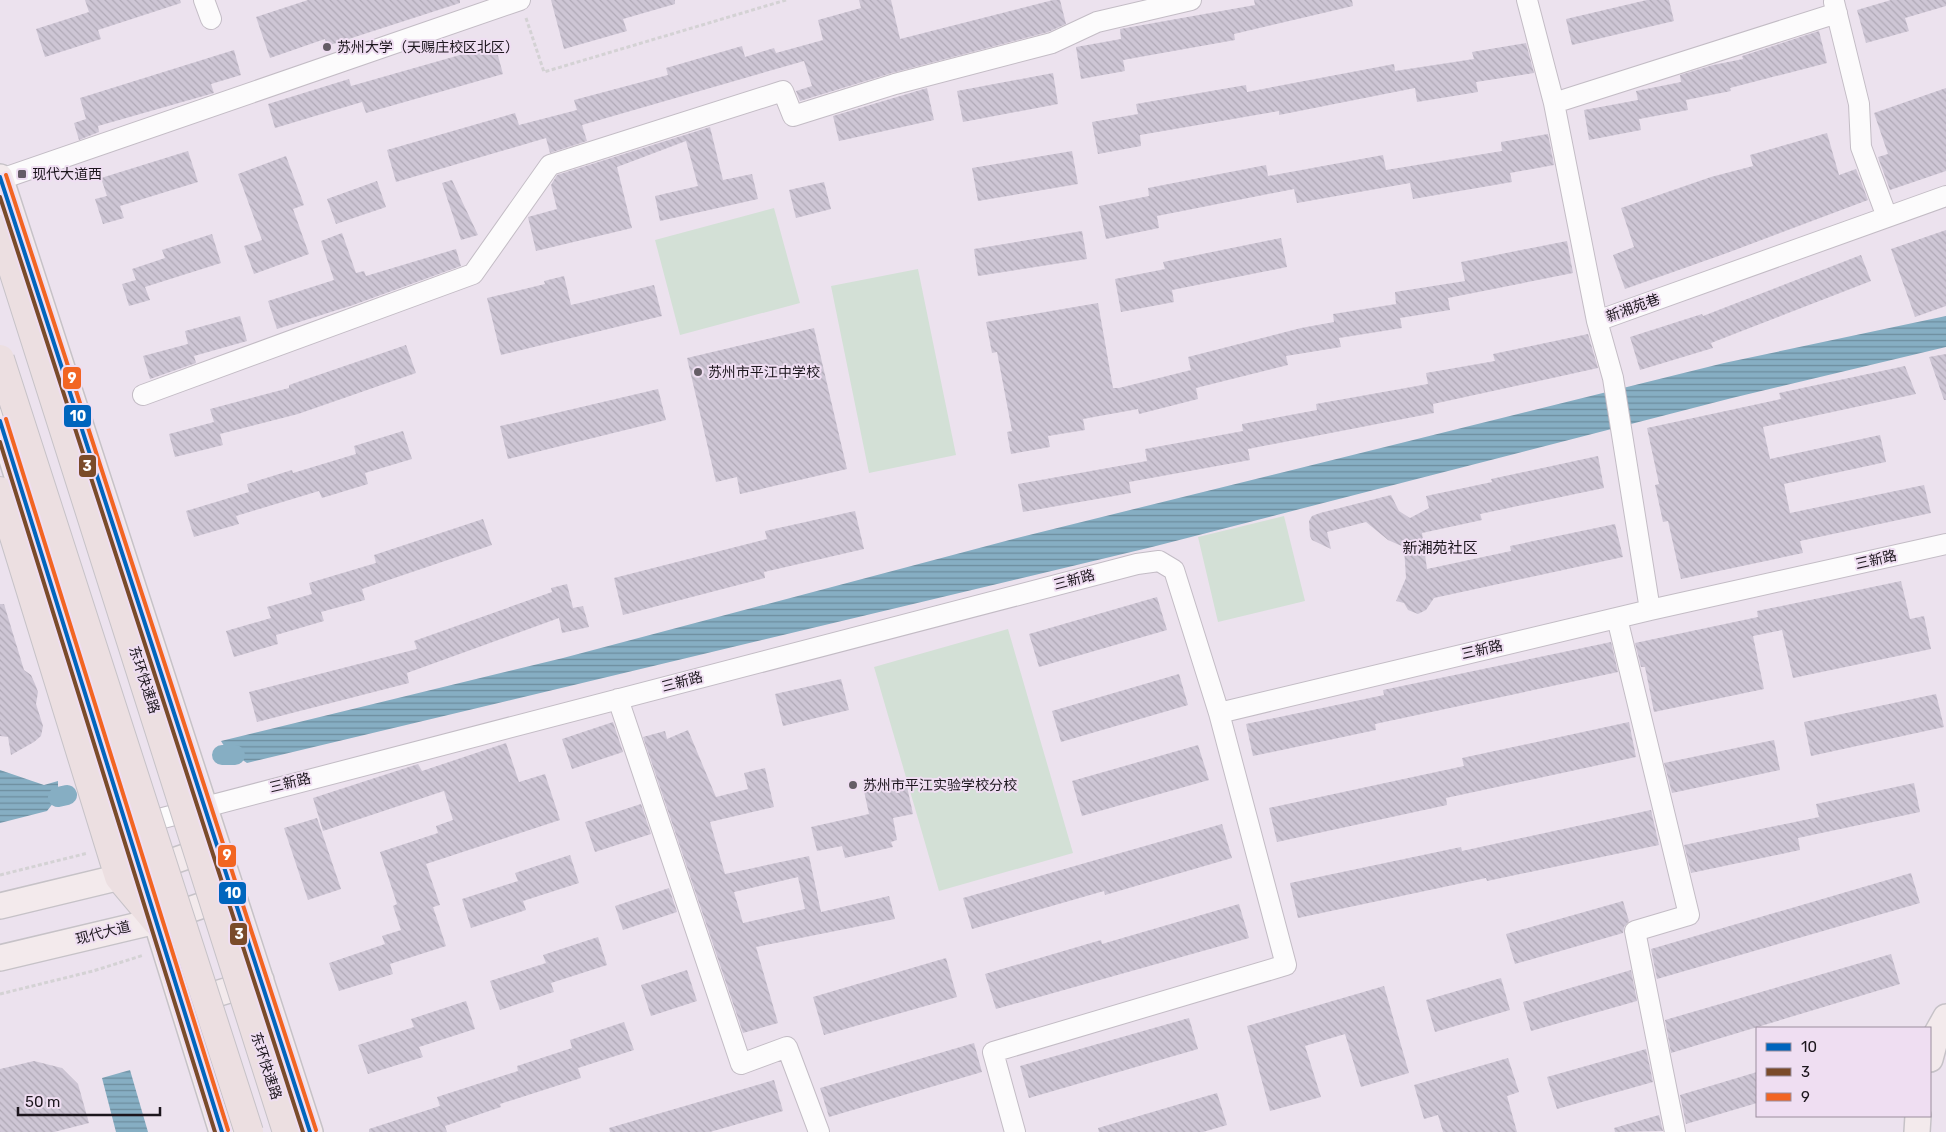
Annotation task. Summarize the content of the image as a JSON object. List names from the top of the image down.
{
  "streets": {
    "highway": ["东环快速路"],
    "main road": ["现代大道"],
    "street": ["新湘苑巷", "三新路"]
  },
  "crossings": [
    ["新湘苑巷", "三新路"]
  ],
  "districts": ["新湘苑社区"],
  "places": {
    "other": ["苏州大学（天赐庄校区北区）", "苏州市平江中学校", "苏州市平江实验学校分校"],
    "transit": ["现代大道西"]
  },
  "lines": ["transit line 9", "transit line 10", "transit line 3"],
  "legend": ["10", "3", "9"],
  "scale_bar": "50 m"
}
